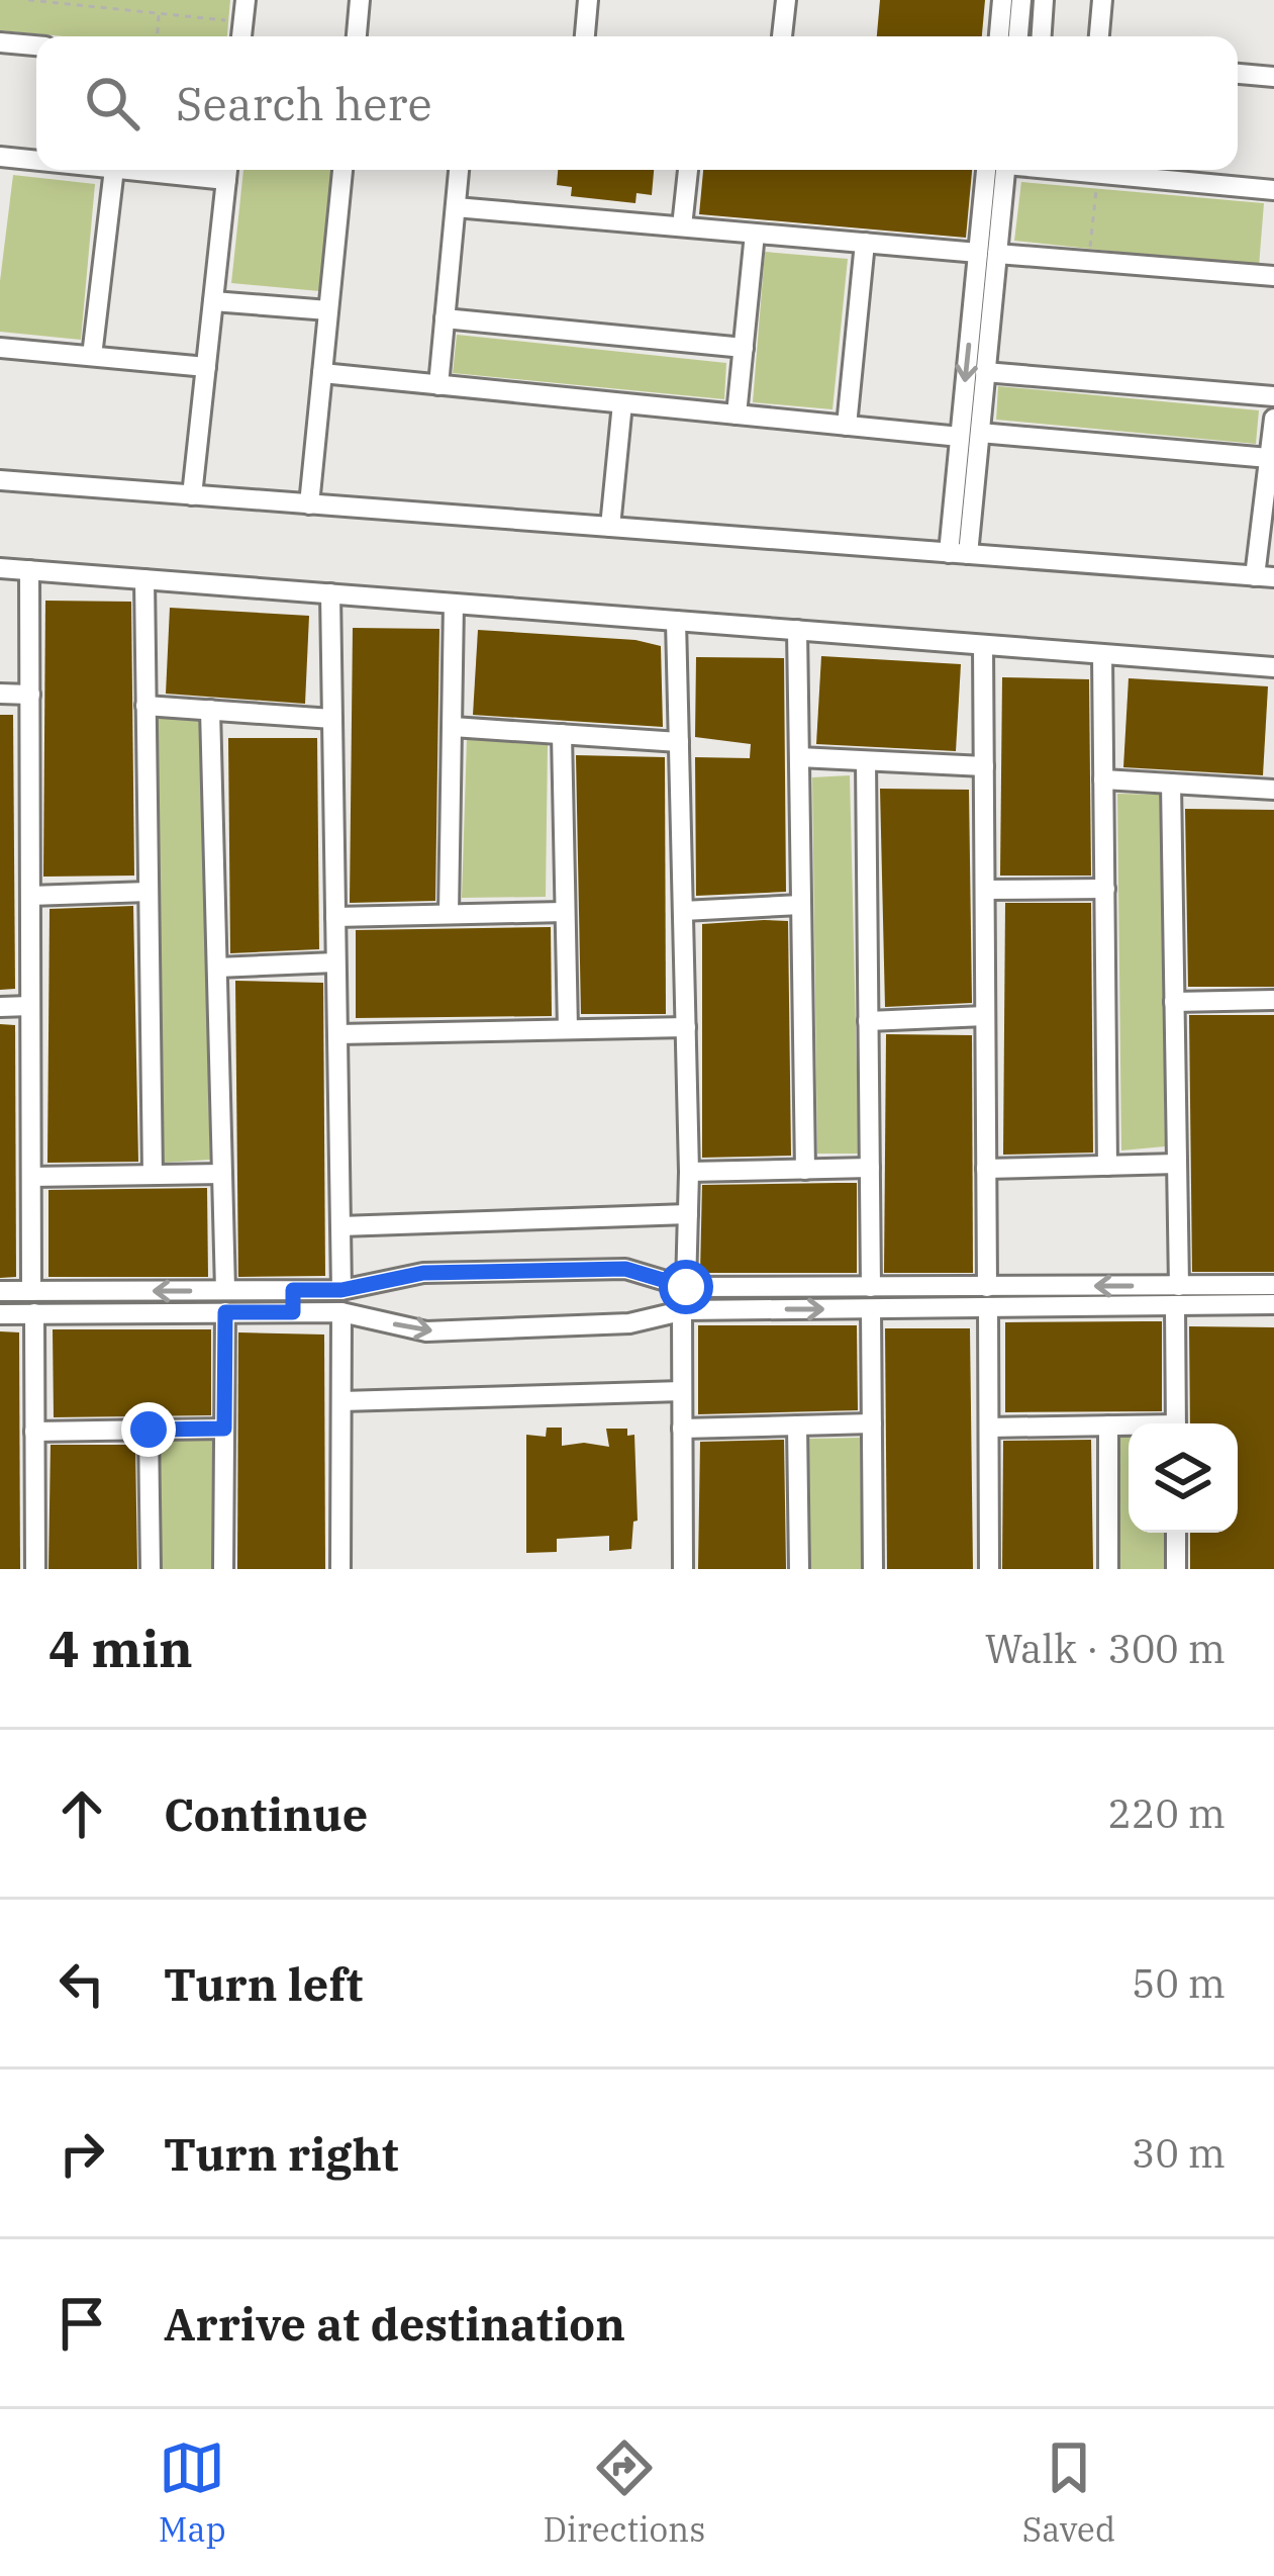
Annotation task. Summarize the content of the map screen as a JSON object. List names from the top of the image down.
{
  "page": {
    "search": "Search here",
    "heading": ["4 min", "Walk · 300 m"],
    "list": [
      ["Continue", "220 m"],
      ["Turn left", "50 m"],
      ["Turn right", "30 m"],
      "Arrive at destination"
    ],
    "nav": ["Map", "Directions", "Saved"]
  }
}
